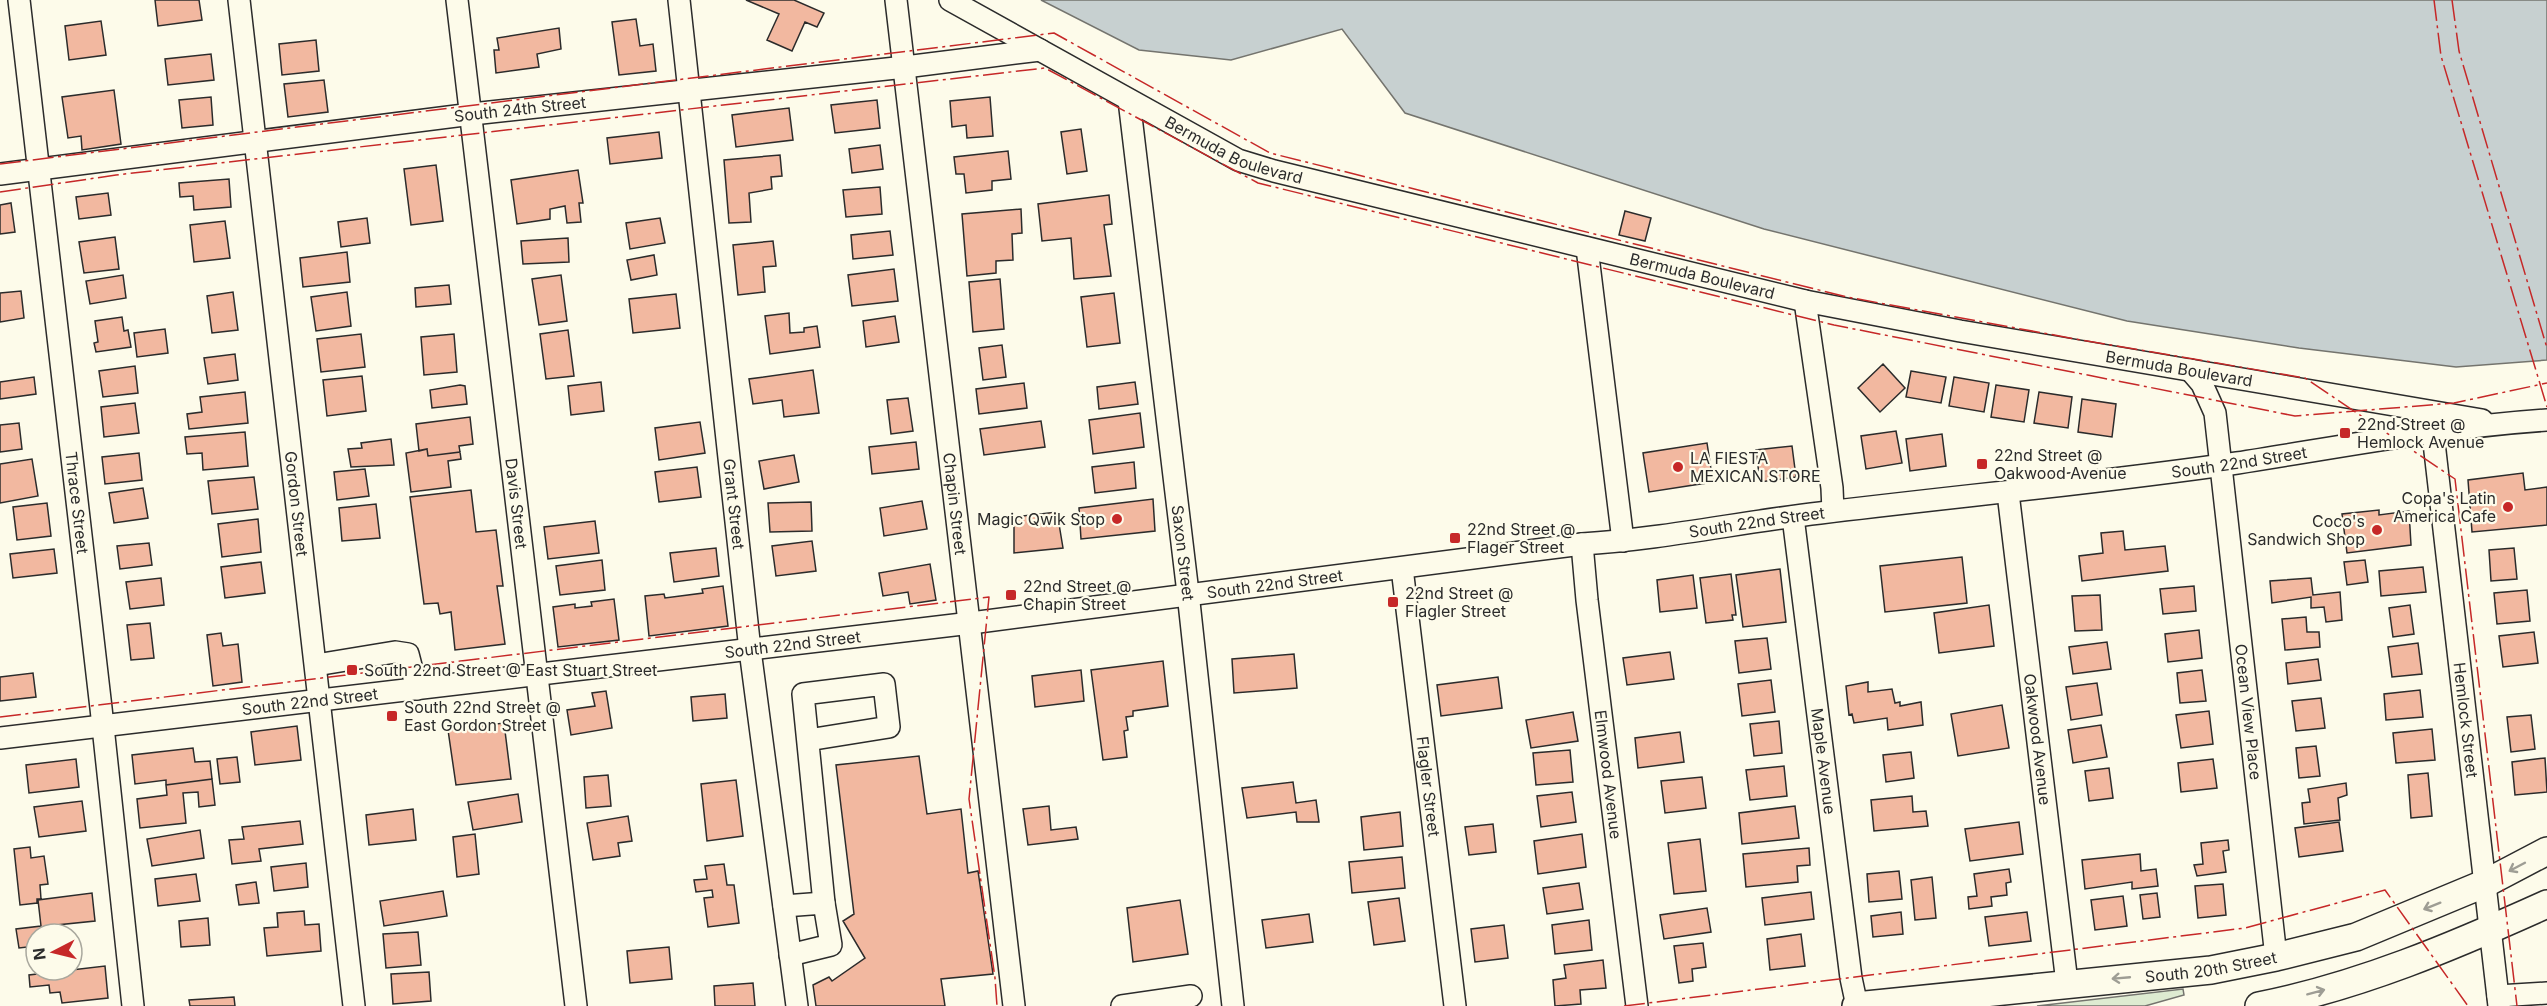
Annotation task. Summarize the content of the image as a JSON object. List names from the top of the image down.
{
  "streets": {
    "main road": ["South 20th Street"],
    "street": [
      "South 24th Street",
      "Bermuda Boulevard",
      "South 22nd Street",
      "Thrace Street",
      "Gordon Street",
      "Davis Street",
      "Grant Street",
      "Chapin Street",
      "Saxon Street",
      "Ocean View Place",
      "Hemlock Street",
      "Oakwood Avenue",
      "Maple Avenue",
      "Elmwood Avenue",
      "Flagler Street"
    ]
  },
  "crossings": [
    ["South 24th Street", "Bermuda Boulevard"],
    ["South 24th Street", "Thrace Street"],
    ["South 24th Street", "Gordon Street"],
    ["South 24th Street", "Davis Street"],
    ["South 24th Street", "Grant Street"],
    ["South 24th Street", "Chapin Street"],
    ["Bermuda Boulevard", "South 22nd Street"],
    ["Bermuda Boulevard", "Saxon Street"],
    ["Bermuda Boulevard", "Ocean View Place"],
    ["South 22nd Street", "Thrace Street"],
    ["South 22nd Street", "Gordon Street"],
    ["South 22nd Street", "Davis Street"],
    ["South 22nd Street", "Grant Street"],
    ["South 22nd Street", "Chapin Street"],
    ["South 22nd Street", "Saxon Street"],
    ["South 22nd Street", "Ocean View Place"],
    ["South 22nd Street", "Hemlock Street"],
    ["South 22nd Street", "Oakwood Avenue"],
    ["South 22nd Street", "Maple Avenue"],
    ["South 22nd Street", "Elmwood Avenue"],
    ["South 22nd Street", "Flagler Street"],
    ["Ocean View Place", "South 20th Street"],
    ["Hemlock Street", "South 20th Street"],
    ["Oakwood Avenue", "South 20th Street"],
    ["Maple Avenue", "South 20th Street"]
  ],
  "places": {
    "transit": [
      "22nd Street @ Hemlock Avenue",
      "22nd Street @ Oakwood Avenue",
      "22nd Street @ Flager Street",
      "22nd Street @ Chapin Street",
      "22nd Street @ Flagler Street",
      "South 22nd Street @ East Stuart Street",
      "South 22nd Street @ East Gordon Street"
    ],
    "other": [
      "LA FIESTA MEXICAN STORE",
      "Copa's Latin America Cafe",
      "Magic Qwik Stop",
      "Coco's Sandwich Shop"
    ]
  },
  "north": "left"
}
